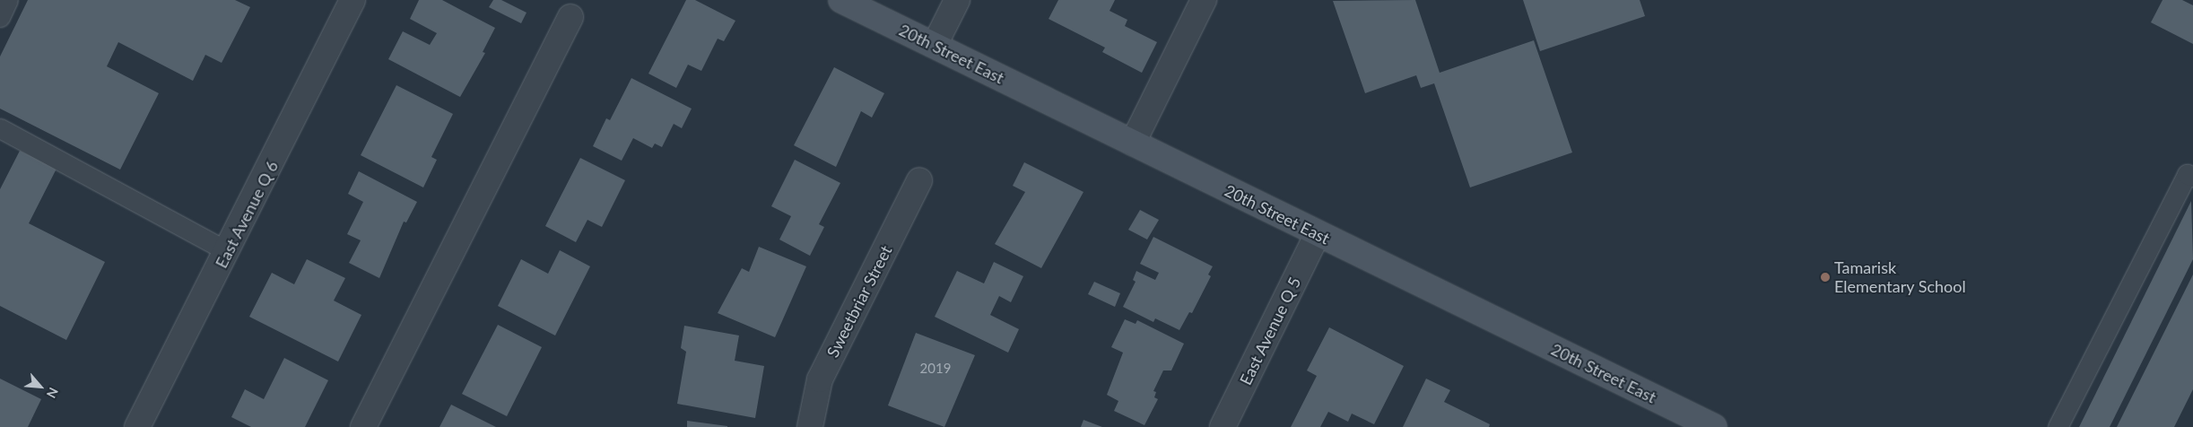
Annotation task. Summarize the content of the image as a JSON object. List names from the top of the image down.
{
  "streets": {
    "street": [
      "20th Street East",
      "East Avenue Q 6",
      "Sweetbriar Street",
      "East Avenue Q 5"
    ]
  },
  "crossings": [
    ["20th Street East", "East Avenue Q 5"]
  ],
  "places": ["Tamarisk Elementary School"],
  "house_numbers": ["2019"],
  "north": "bottom right"
}
